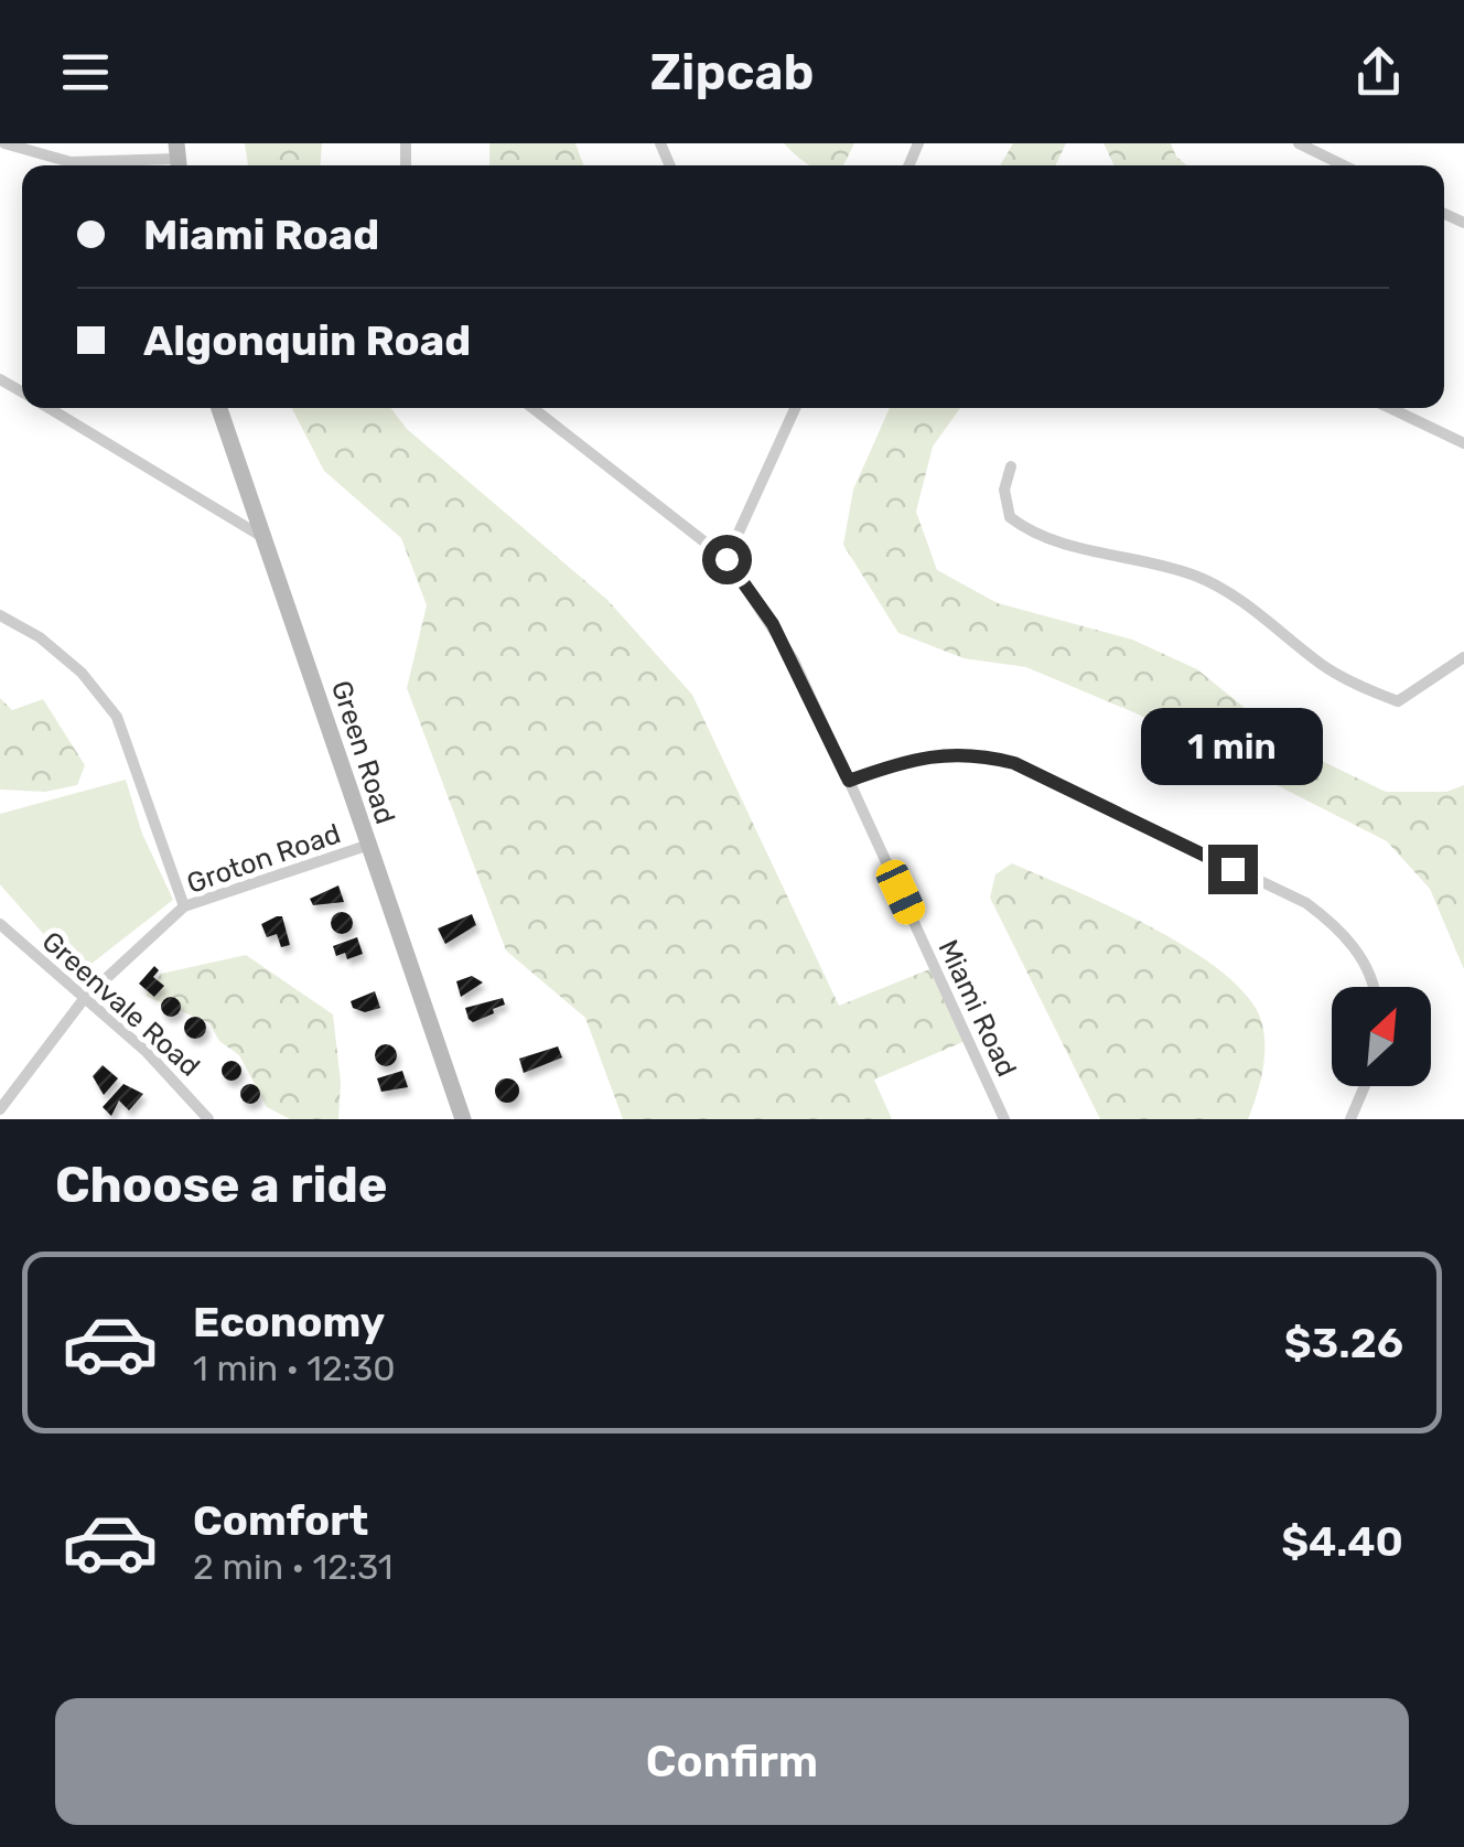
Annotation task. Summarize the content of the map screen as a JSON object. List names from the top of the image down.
{
  "streets": {
    "main road": ["Green Road"],
    "street": ["Groton Road", "Greenvale Road", "Miami Road"]
  },
  "crossings": [
    ["Green Road", "Groton Road"],
    ["Groton Road", "Greenvale Road"]
  ],
  "north": "top right",
  "page": {
    "header": "Zipcab",
    "banner": ["Miami Road", "Algonquin Road"],
    "bubble": "1 min",
    "heading": "Choose a ride",
    "list": [
      {
        "name": "Economy",
        "note": "1 min · 12:30",
        "value": "$3.26"
      },
      {
        "name": "Comfort",
        "note": "2 min · 12:31",
        "value": "$4.40"
      }
    ],
    "buttons": "Confirm"
  }
}
